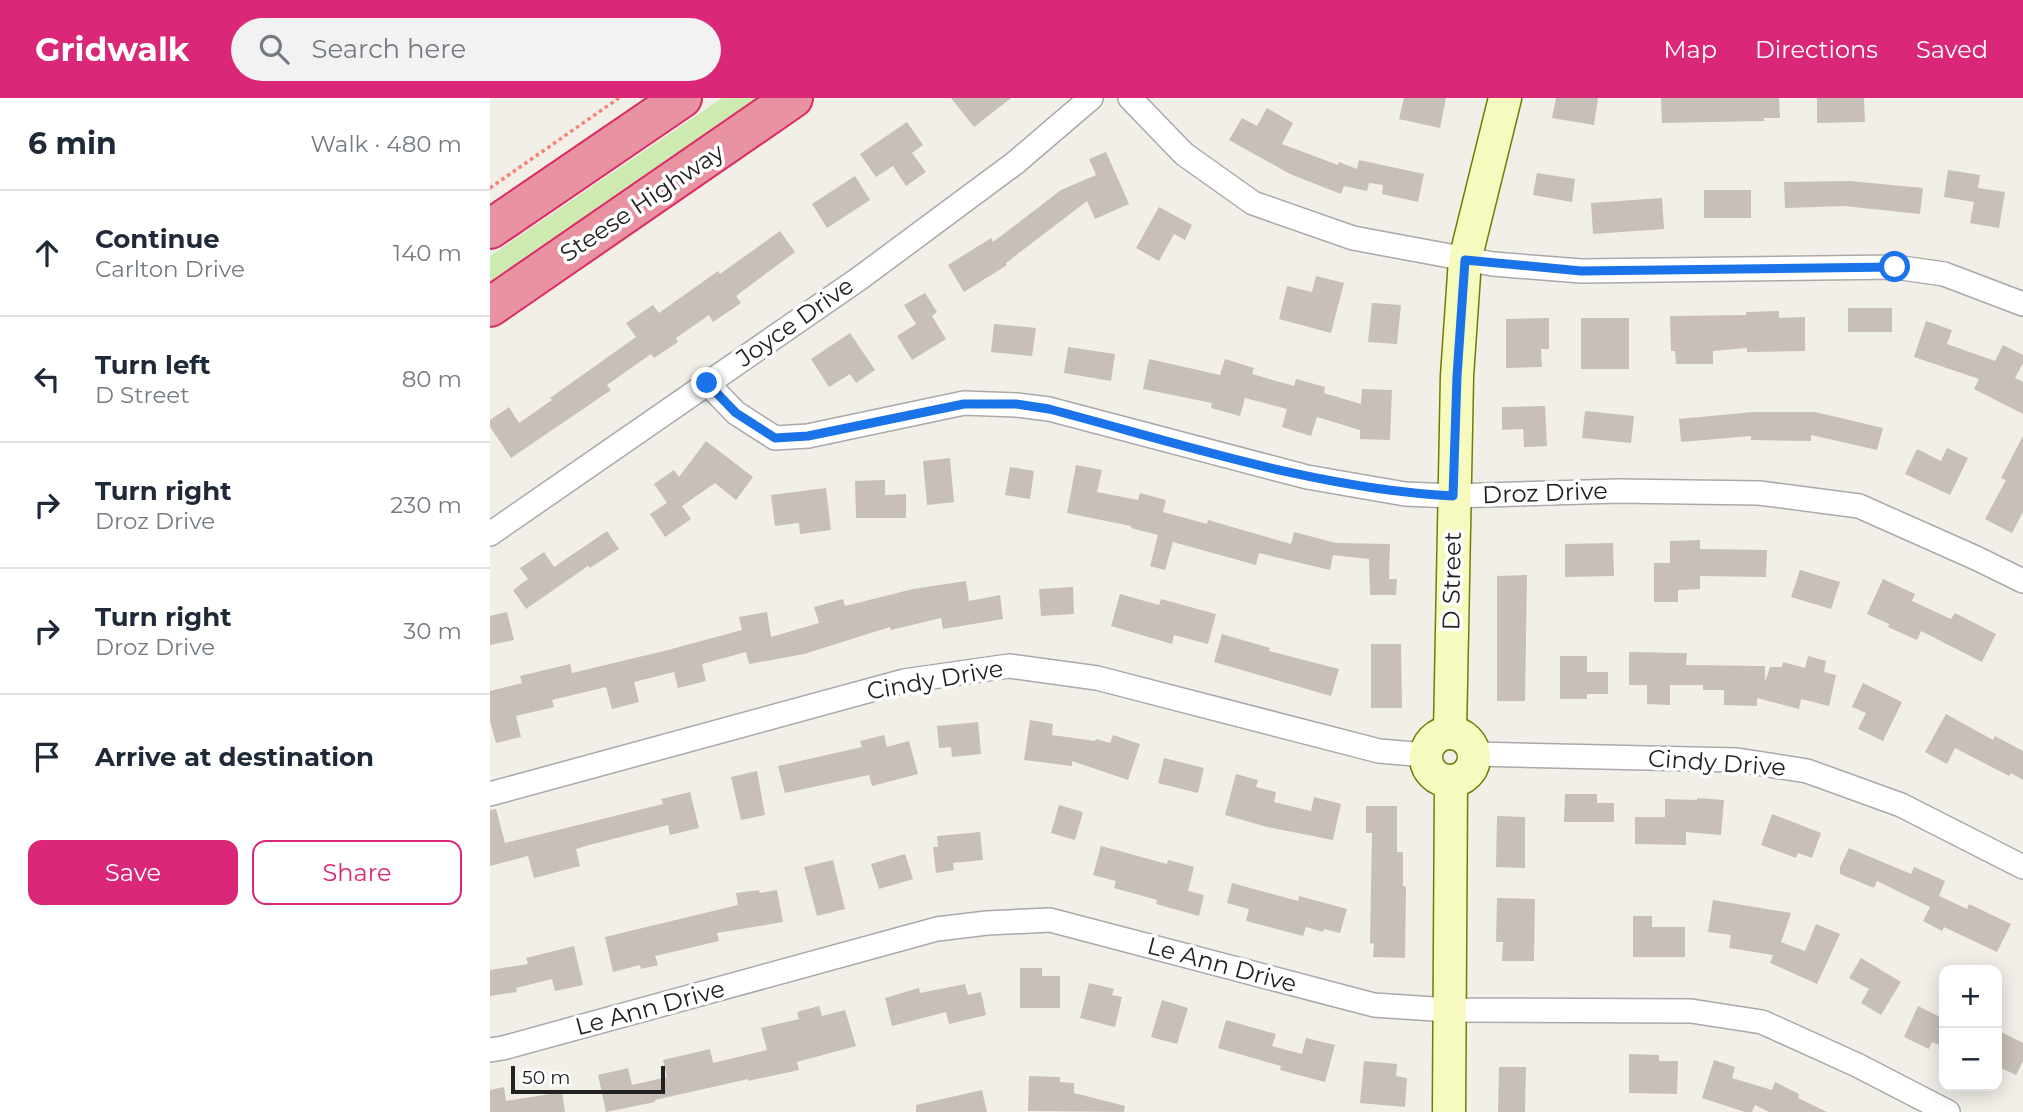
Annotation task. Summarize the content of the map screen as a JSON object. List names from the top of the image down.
{
  "streets": {
    "highway": ["Steese Highway"],
    "street": [
      "Joyce Drive",
      "Droz Drive",
      "D Street",
      "Cindy Drive",
      "Le Ann Drive"
    ]
  },
  "crossings": [
    ["Joyce Drive", "Droz Drive"],
    ["Droz Drive", "D Street"],
    ["D Street", "Cindy Drive"]
  ],
  "scale_bar": "50 m",
  "page": {
    "header": "Gridwalk",
    "search": "Search here",
    "nav": ["Map", "Directions", "Saved"],
    "heading": ["6 min", "Walk · 480 m"],
    "list": [
      ["Continue", "Carlton Drive", "140 m"],
      ["Turn left", "D Street", "80 m"],
      ["Turn right", "Droz Drive", "230 m"],
      ["Turn right", "Droz Drive", "30 m"],
      "Arrive at destination"
    ],
    "buttons": ["Save", "Share"],
    "map_buttons": ["+", "−"],
    "scale": "50 m"
  }
}
